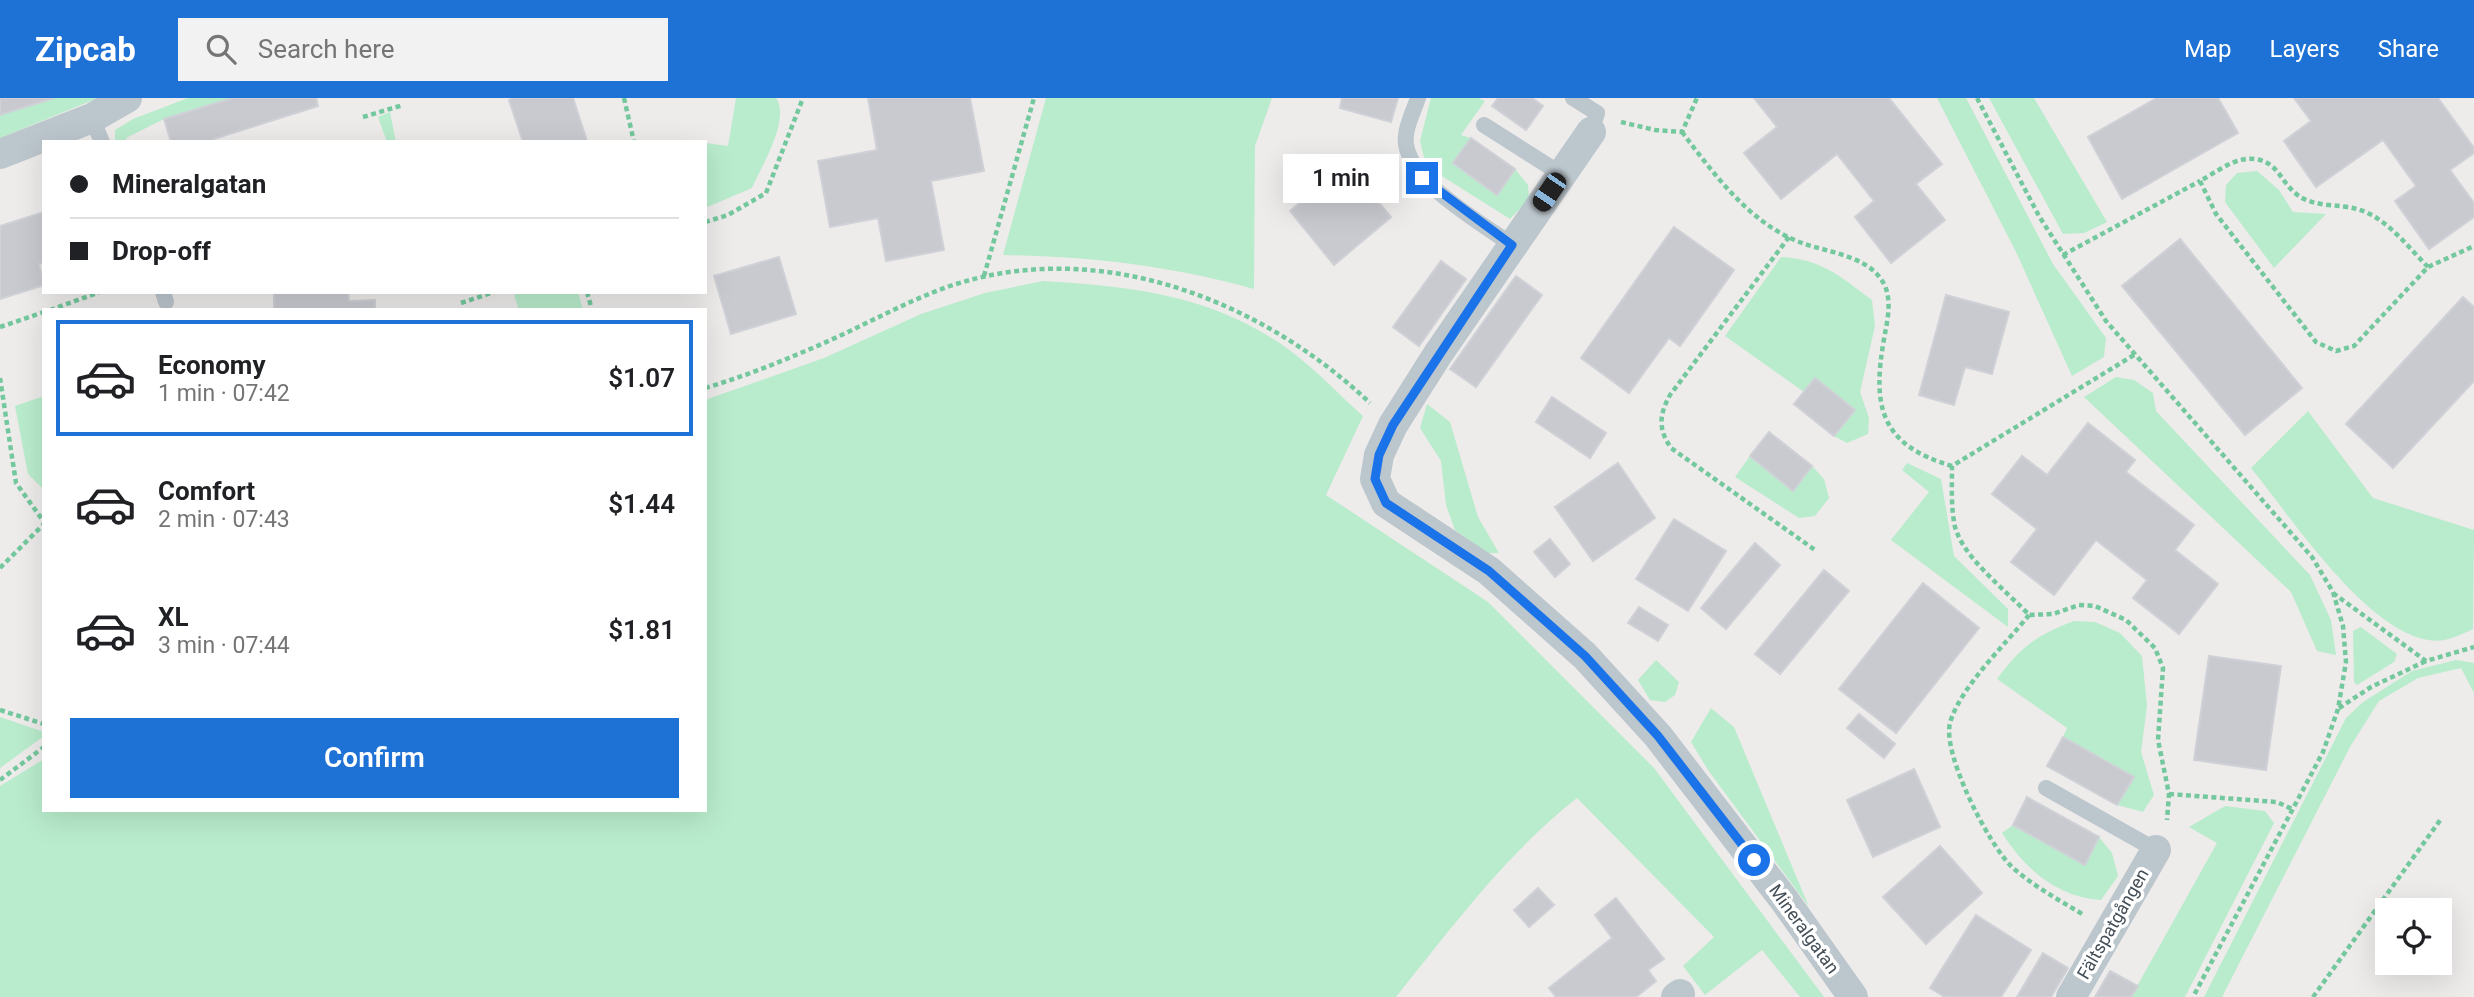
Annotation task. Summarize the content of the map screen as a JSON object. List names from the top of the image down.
{
  "streets": {
    "street": ["Fältspatgången", "Mineralgatan"]
  },
  "page": {
    "header": "Zipcab",
    "search": "Search here",
    "nav": ["Map", "Layers", "Share"],
    "banner": ["Mineralgatan", "Drop-off"],
    "bubble": "1 min",
    "list": [
      {
        "name": "Economy",
        "note": "1 min · 07:42",
        "value": "$1.07"
      },
      {
        "name": "Comfort",
        "note": "2 min · 07:43",
        "value": "$1.44"
      },
      {
        "name": "XL",
        "note": "3 min · 07:44",
        "value": "$1.81"
      }
    ],
    "buttons": "Confirm"
  }
}
